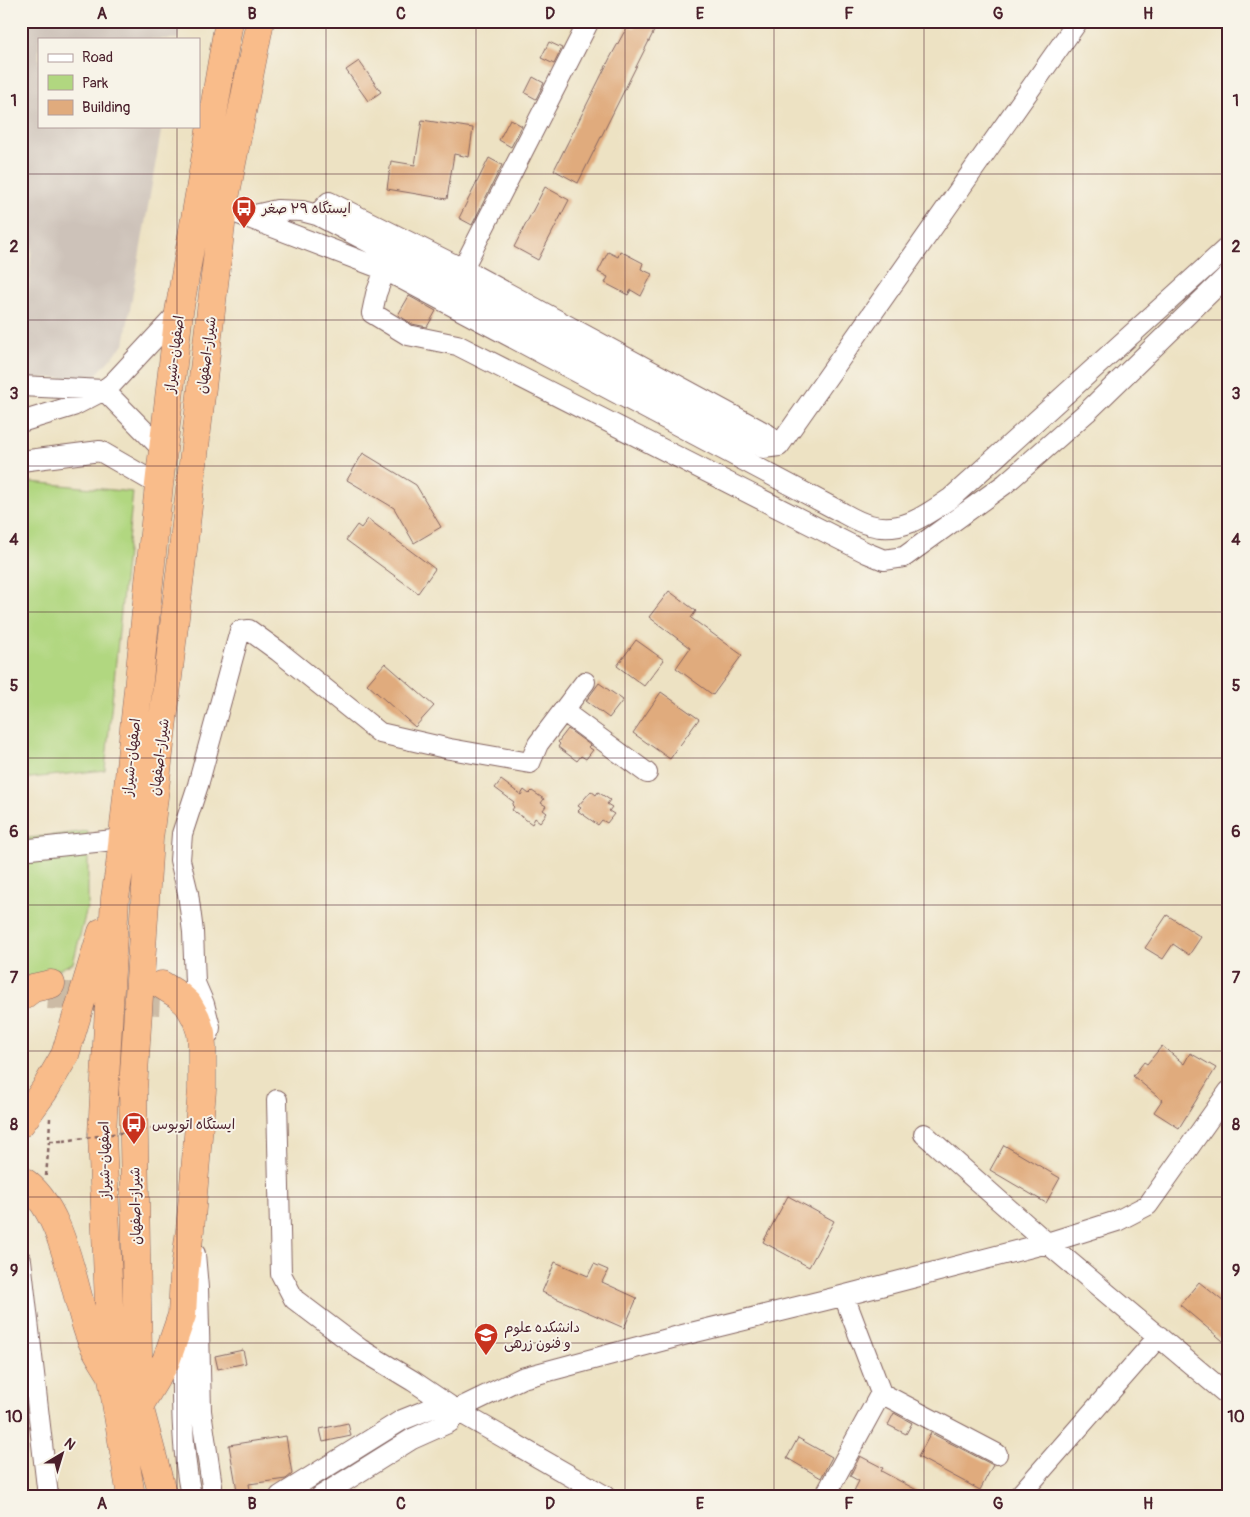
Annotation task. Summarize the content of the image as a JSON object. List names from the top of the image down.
{
  "streets": {
    "highway": ["اصفهان-شیراز", "شیراز-اصفهان"]
  },
  "places": {
    "bus stop": ["ایستگاه ۲۹ صغر", "ایستگاه اتوبوس"],
    "school or university": ["دانشکده علوم و فنون زرهی"]
  },
  "legend": ["Road", "Park", "Building"],
  "north": "top right",
  "grid": {
    "columns": [
      "A",
      "B",
      "C",
      "D",
      "E",
      "F",
      "G",
      "H"
    ],
    "rows": [
      "1",
      "2",
      "3",
      "4",
      "5",
      "6",
      "7",
      "8",
      "9",
      "10"
    ]
  }
}
